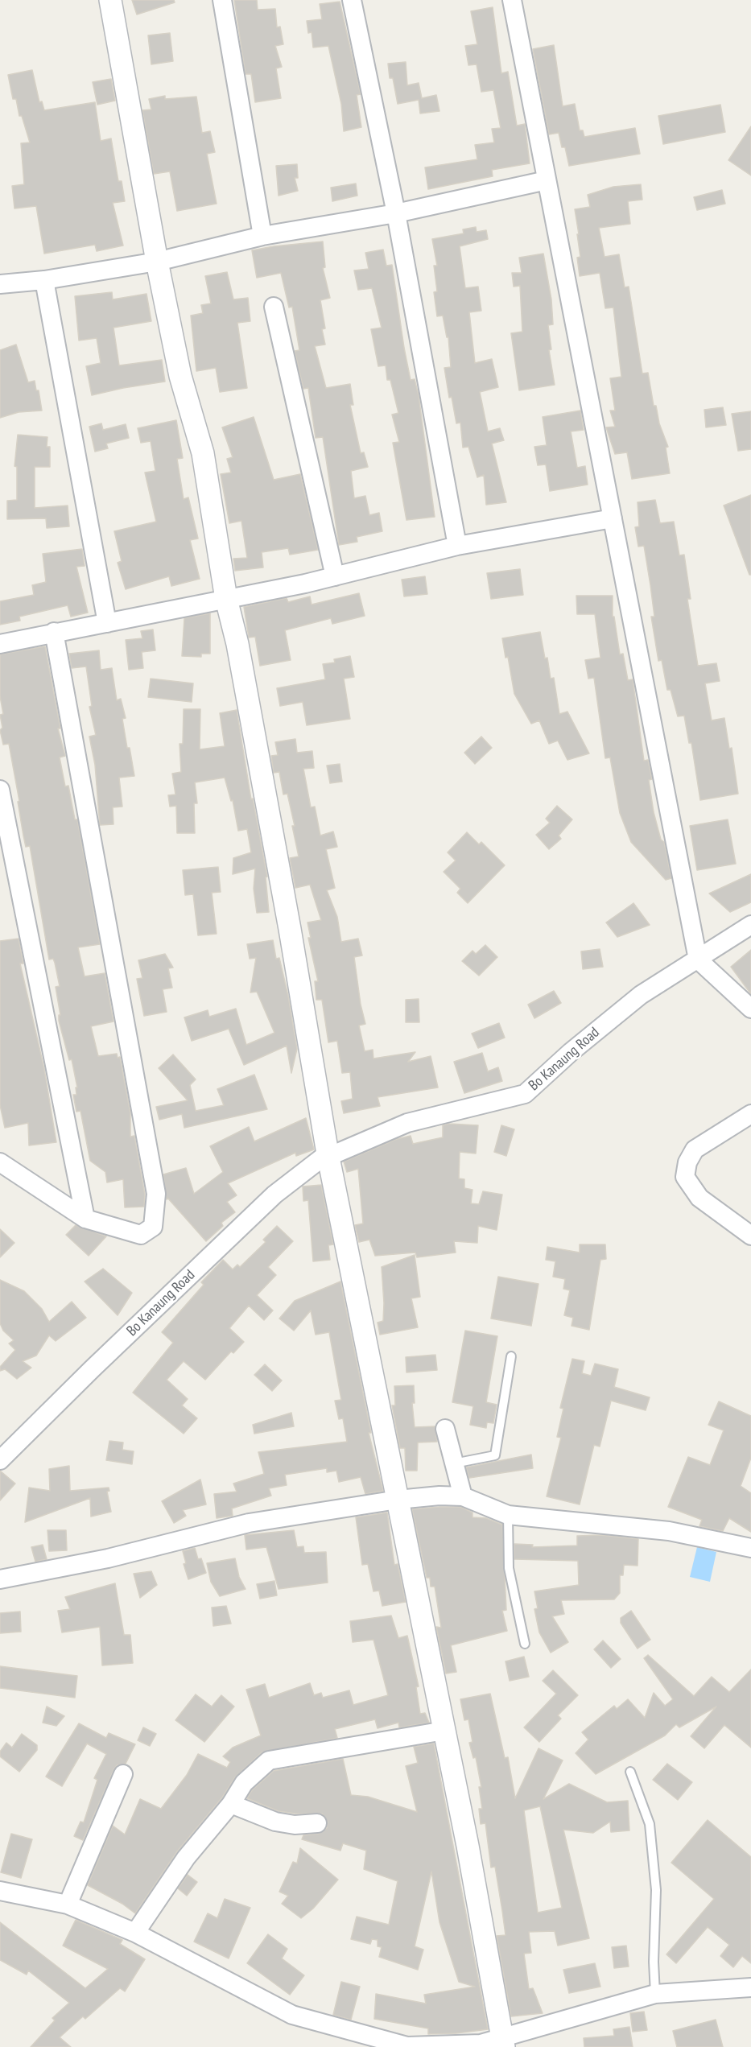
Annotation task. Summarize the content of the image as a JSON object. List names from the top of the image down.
{
  "streets": {
    "street": ["Bo Kanaung Road"]
  }
}
